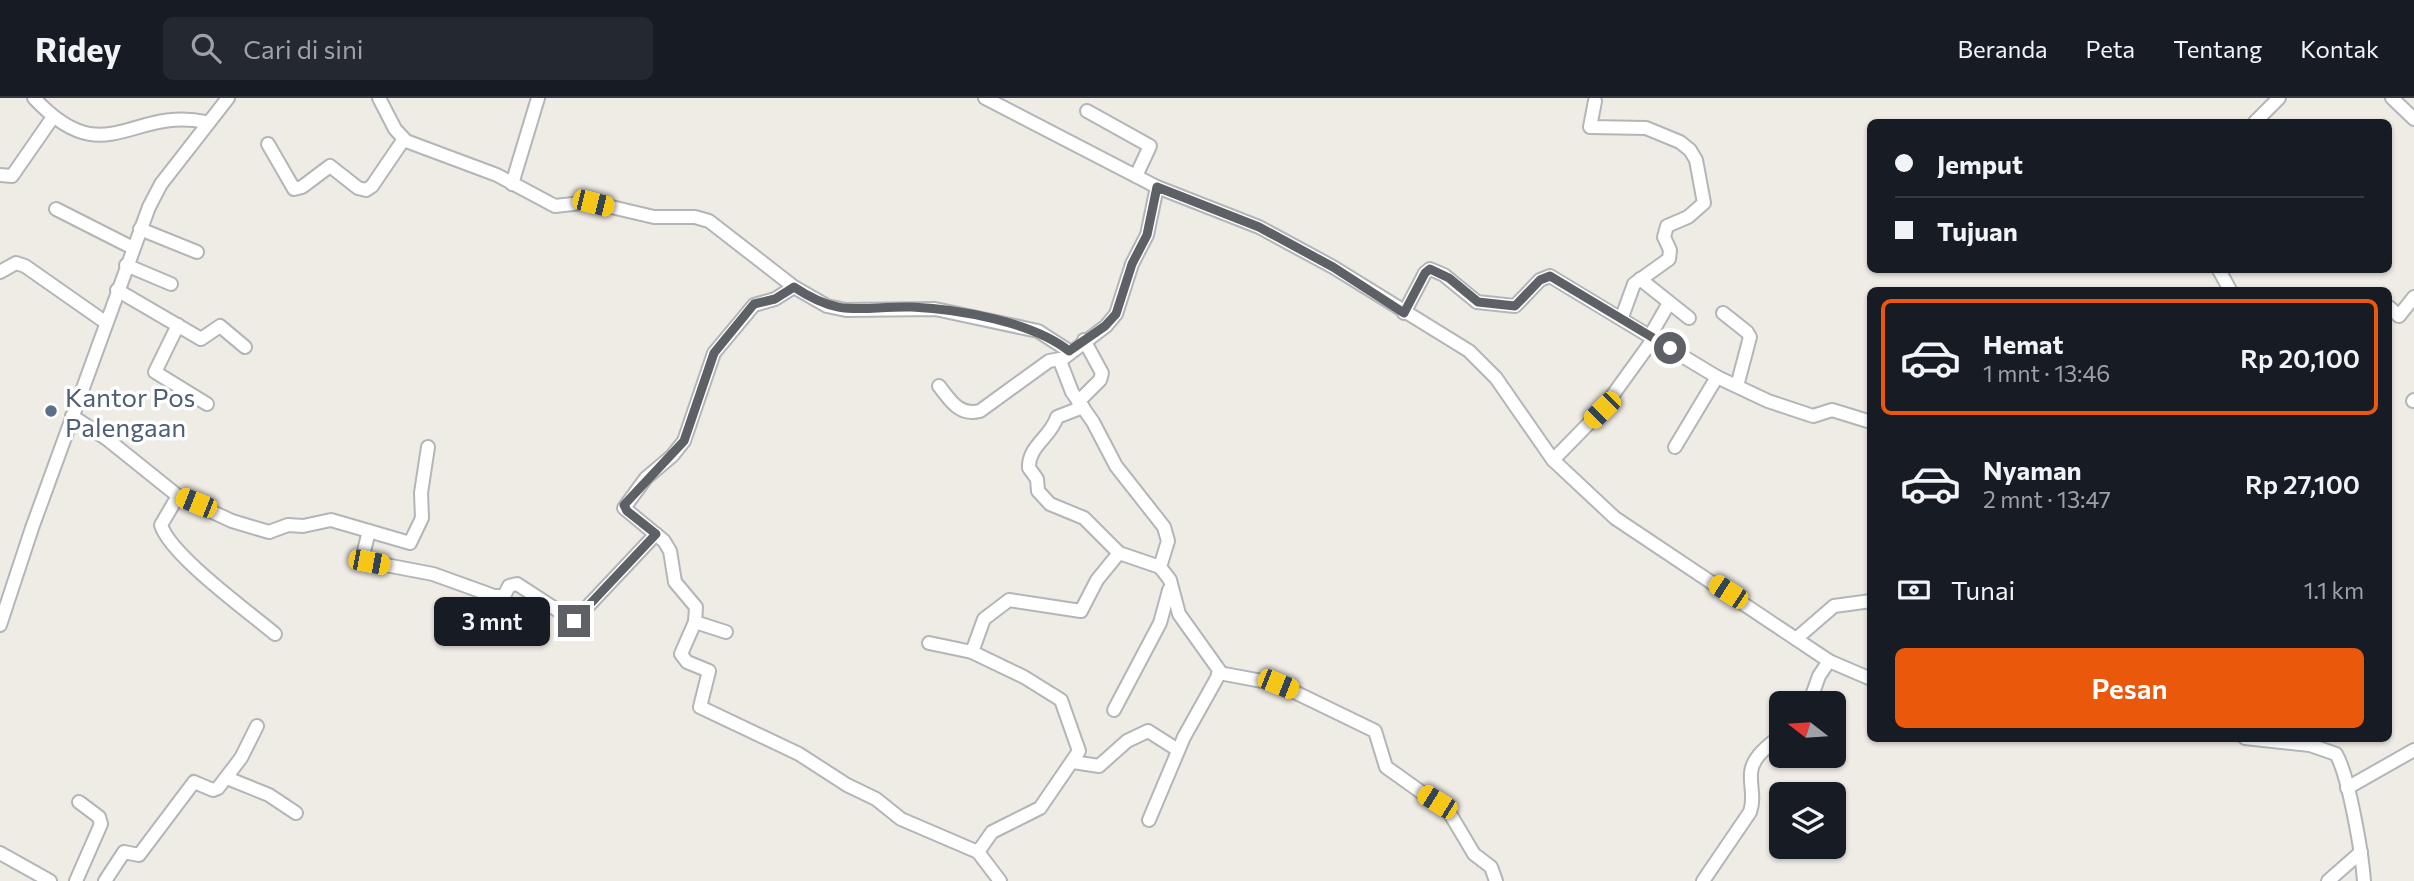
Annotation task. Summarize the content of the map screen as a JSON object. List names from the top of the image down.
{
  "places": ["Kantor Pos Palengaan"],
  "north": "left",
  "page": {
    "header": "Ridey",
    "search": "Cari di sini",
    "nav": [
      "Beranda",
      "Peta",
      "Tentang",
      "Kontak"
    ],
    "banner": ["Jemput", "Tujuan"],
    "list": [
      {
        "name": "Hemat",
        "note": "1 mnt · 13:46",
        "value": "Rp 20,100"
      },
      {
        "name": "Nyaman",
        "note": "2 mnt · 13:47",
        "value": "Rp 27,100"
      }
    ],
    "pay": ["Tunai", "1.1 km"],
    "bubble": "3 mnt",
    "buttons": "Pesan"
  }
}
